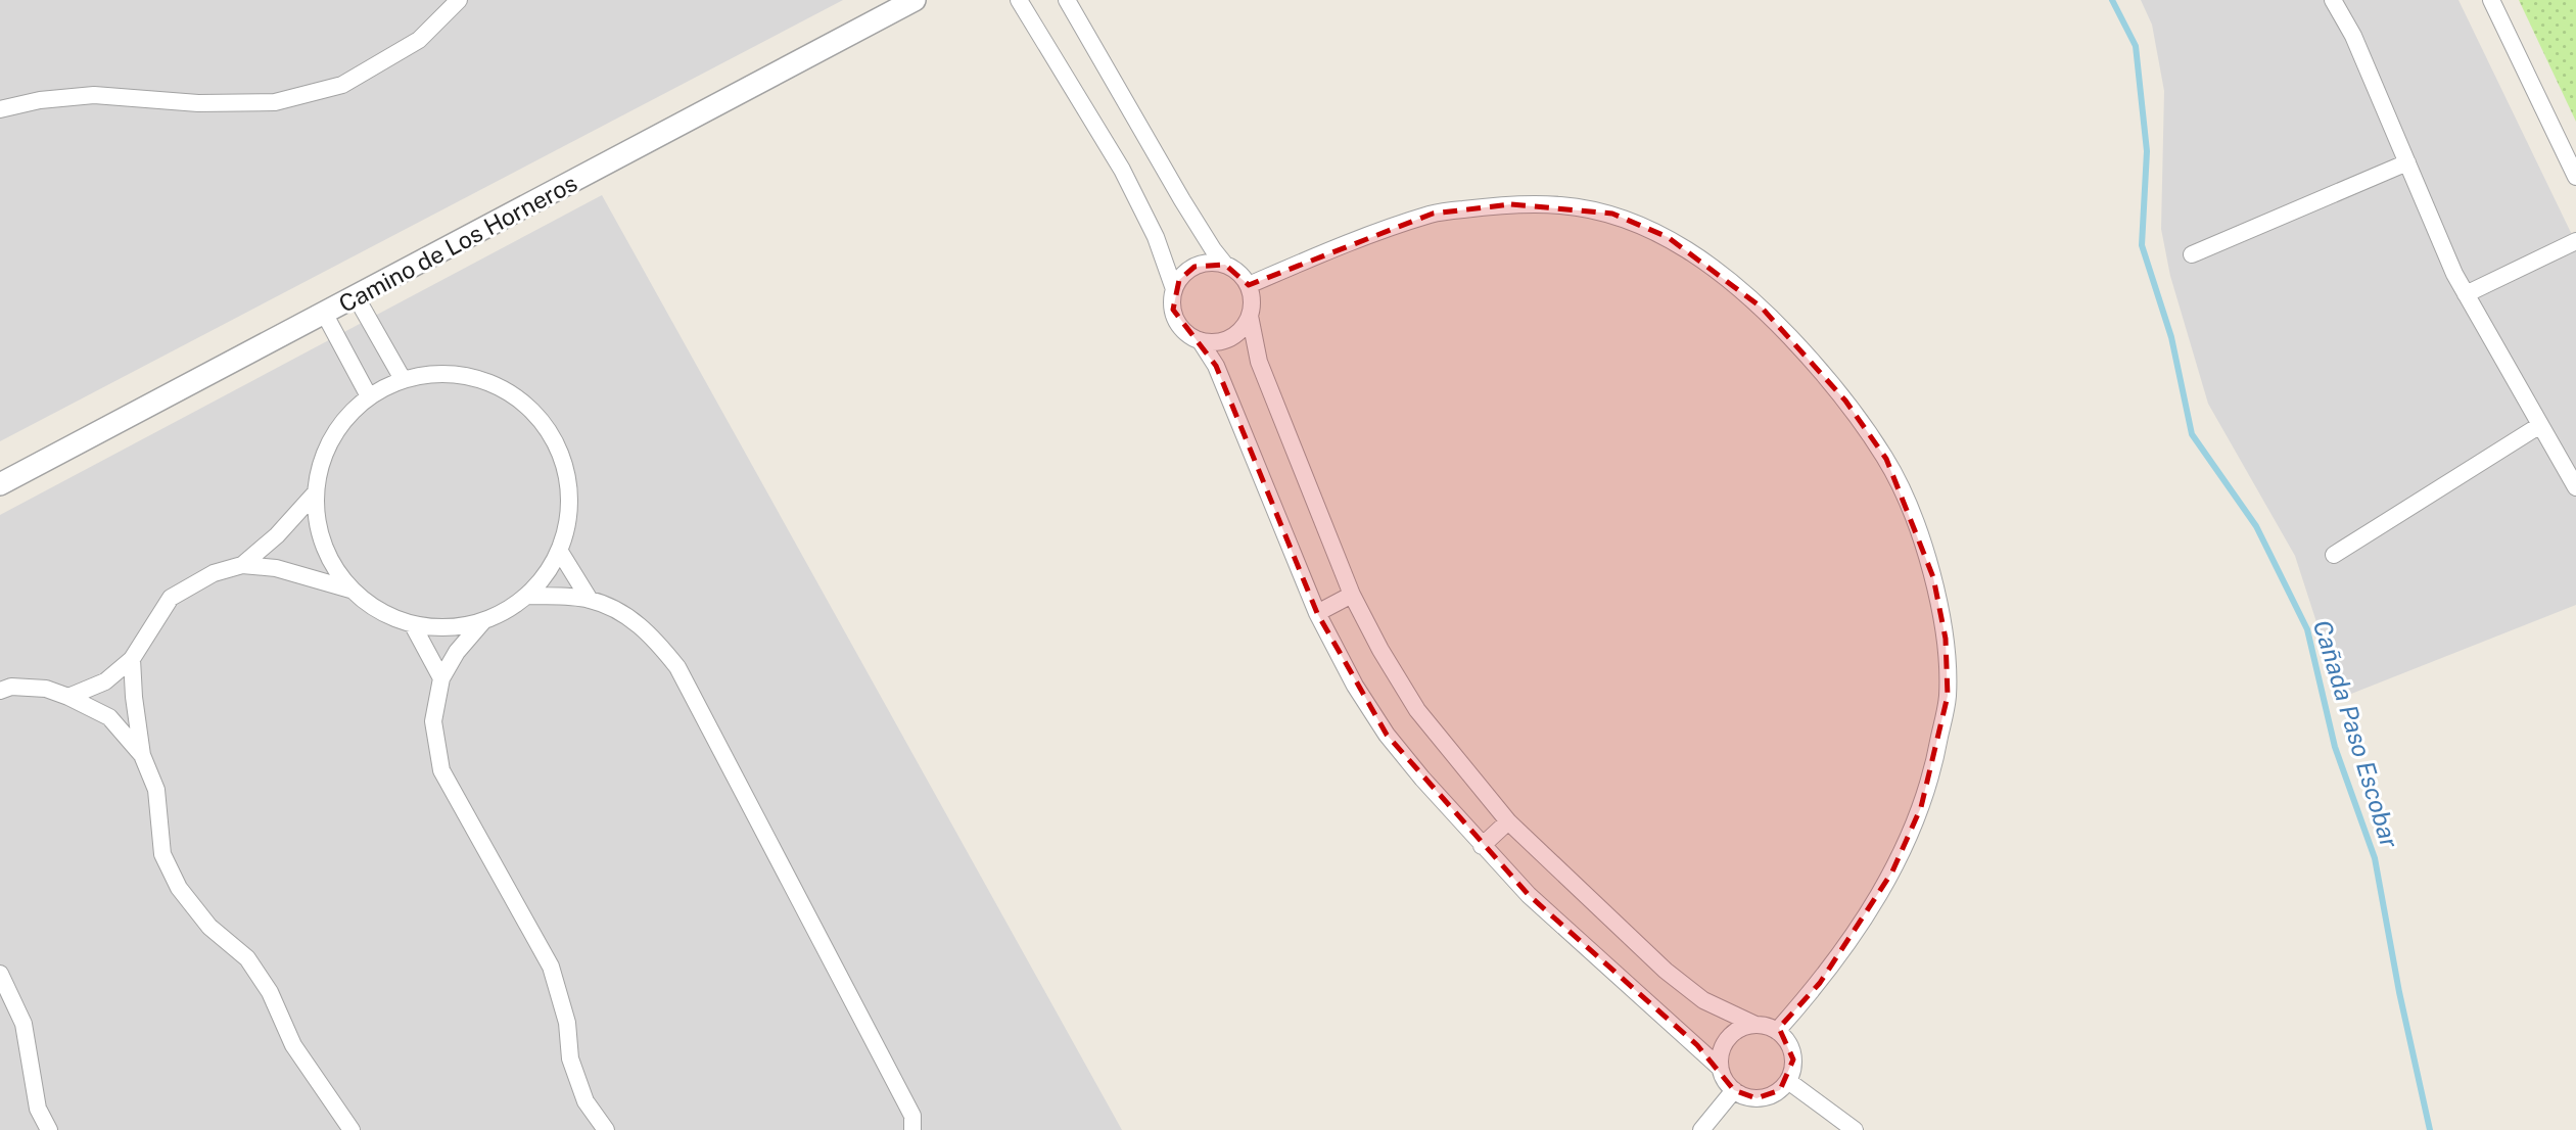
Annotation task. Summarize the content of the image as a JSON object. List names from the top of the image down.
{
  "streets": {
    "street": ["Camino de Los Horneros"]
  },
  "water": ["Cañada Paso Escobar"]
}
